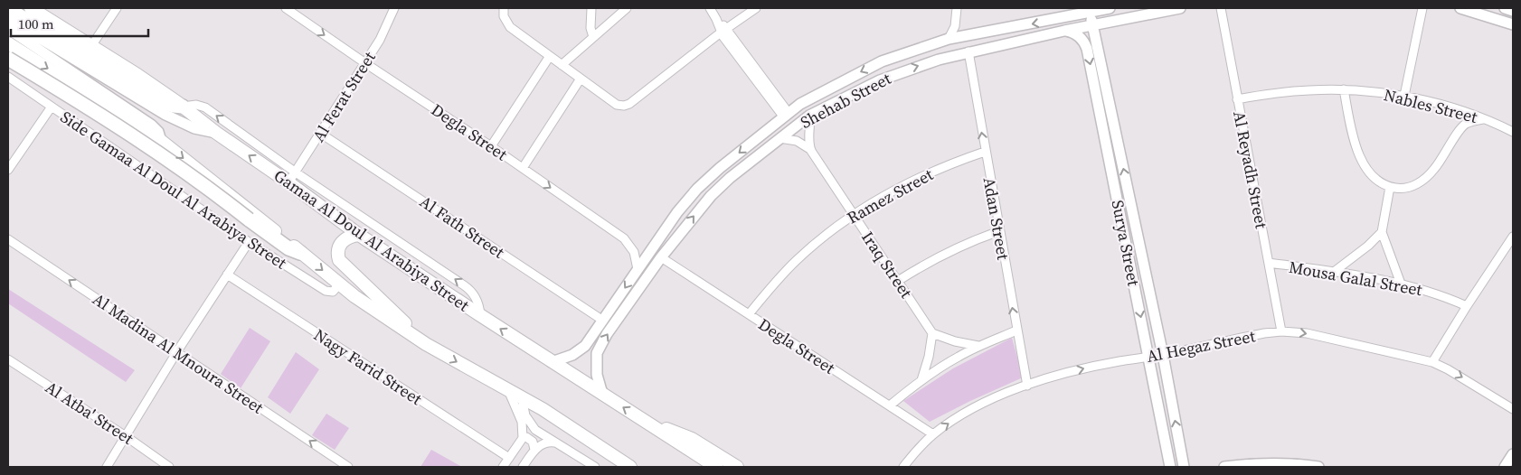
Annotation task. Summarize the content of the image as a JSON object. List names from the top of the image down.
{
  "streets": {
    "main road": ["Gamaa Al Doul Al Arabiya Street"],
    "street": [
      "Al Ferat Street",
      "Shehab Street",
      "Nables Street",
      "Degla Street",
      "Al Reyadh Street",
      "Side Gamaa Al Doul Al Arabiya Street",
      "Ramez Street",
      "Adan Street",
      "Al Fath Street",
      "Surya Street",
      "Iraq Street",
      "Mousa Galal Street",
      "Al Hegaz Street",
      "Al Madina Al Mnoura Street",
      "Nagy Farid Street",
      "Al Atba' Street"
    ]
  },
  "crossings": [
    ["Al Ferat Street", "Degla Street"],
    ["Al Ferat Street", "Al Fath Street"],
    ["Al Ferat Street", "Gamaa Al Doul Al Arabiya Street"],
    ["Shehab Street", "Degla Street"],
    ["Shehab Street", "Adan Street"],
    ["Shehab Street", "Al Fath Street"],
    ["Shehab Street", "Gamaa Al Doul Al Arabiya Street"],
    ["Shehab Street", "Surya Street"],
    ["Shehab Street", "Iraq Street"],
    ["Nables Street", "Al Reyadh Street"],
    ["Degla Street", "Ramez Street"],
    ["Degla Street", "Al Hegaz Street"],
    ["Al Reyadh Street", "Mousa Galal Street"],
    ["Al Reyadh Street", "Al Hegaz Street"],
    ["Ramez Street", "Adan Street"],
    ["Ramez Street", "Iraq Street"],
    ["Adan Street", "Al Hegaz Street"],
    ["Surya Street", "Al Hegaz Street"]
  ],
  "one_way": ["Adan Street", "Al Hegaz Street", "Al Madina Al Mnoura Street"],
  "scale_bar": "100 m"
}
